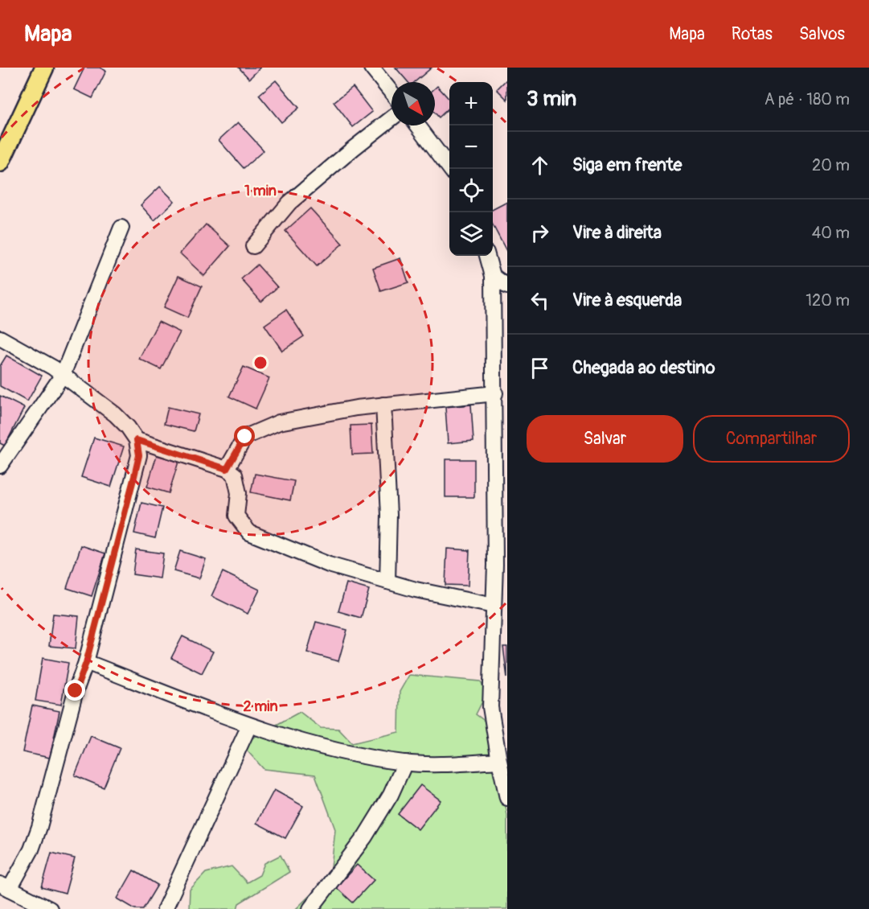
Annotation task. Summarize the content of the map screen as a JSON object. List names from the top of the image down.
{
  "north": "bottom right",
  "page": {
    "header": "Mapa",
    "nav": ["Mapa", "Rotas", "Salvos"],
    "heading": ["3 min", "A pé · 180 m"],
    "map_buttons": ["+", "−"],
    "list": [
      ["Siga em frente", "20 m"],
      ["Vire à direita", "40 m"],
      ["Vire à esquerda", "120 m"],
      "Chegada ao destino"
    ],
    "buttons": ["Salvar", "Compartilhar"]
  },
  "rings": ["1 min", "2 min"]
}
